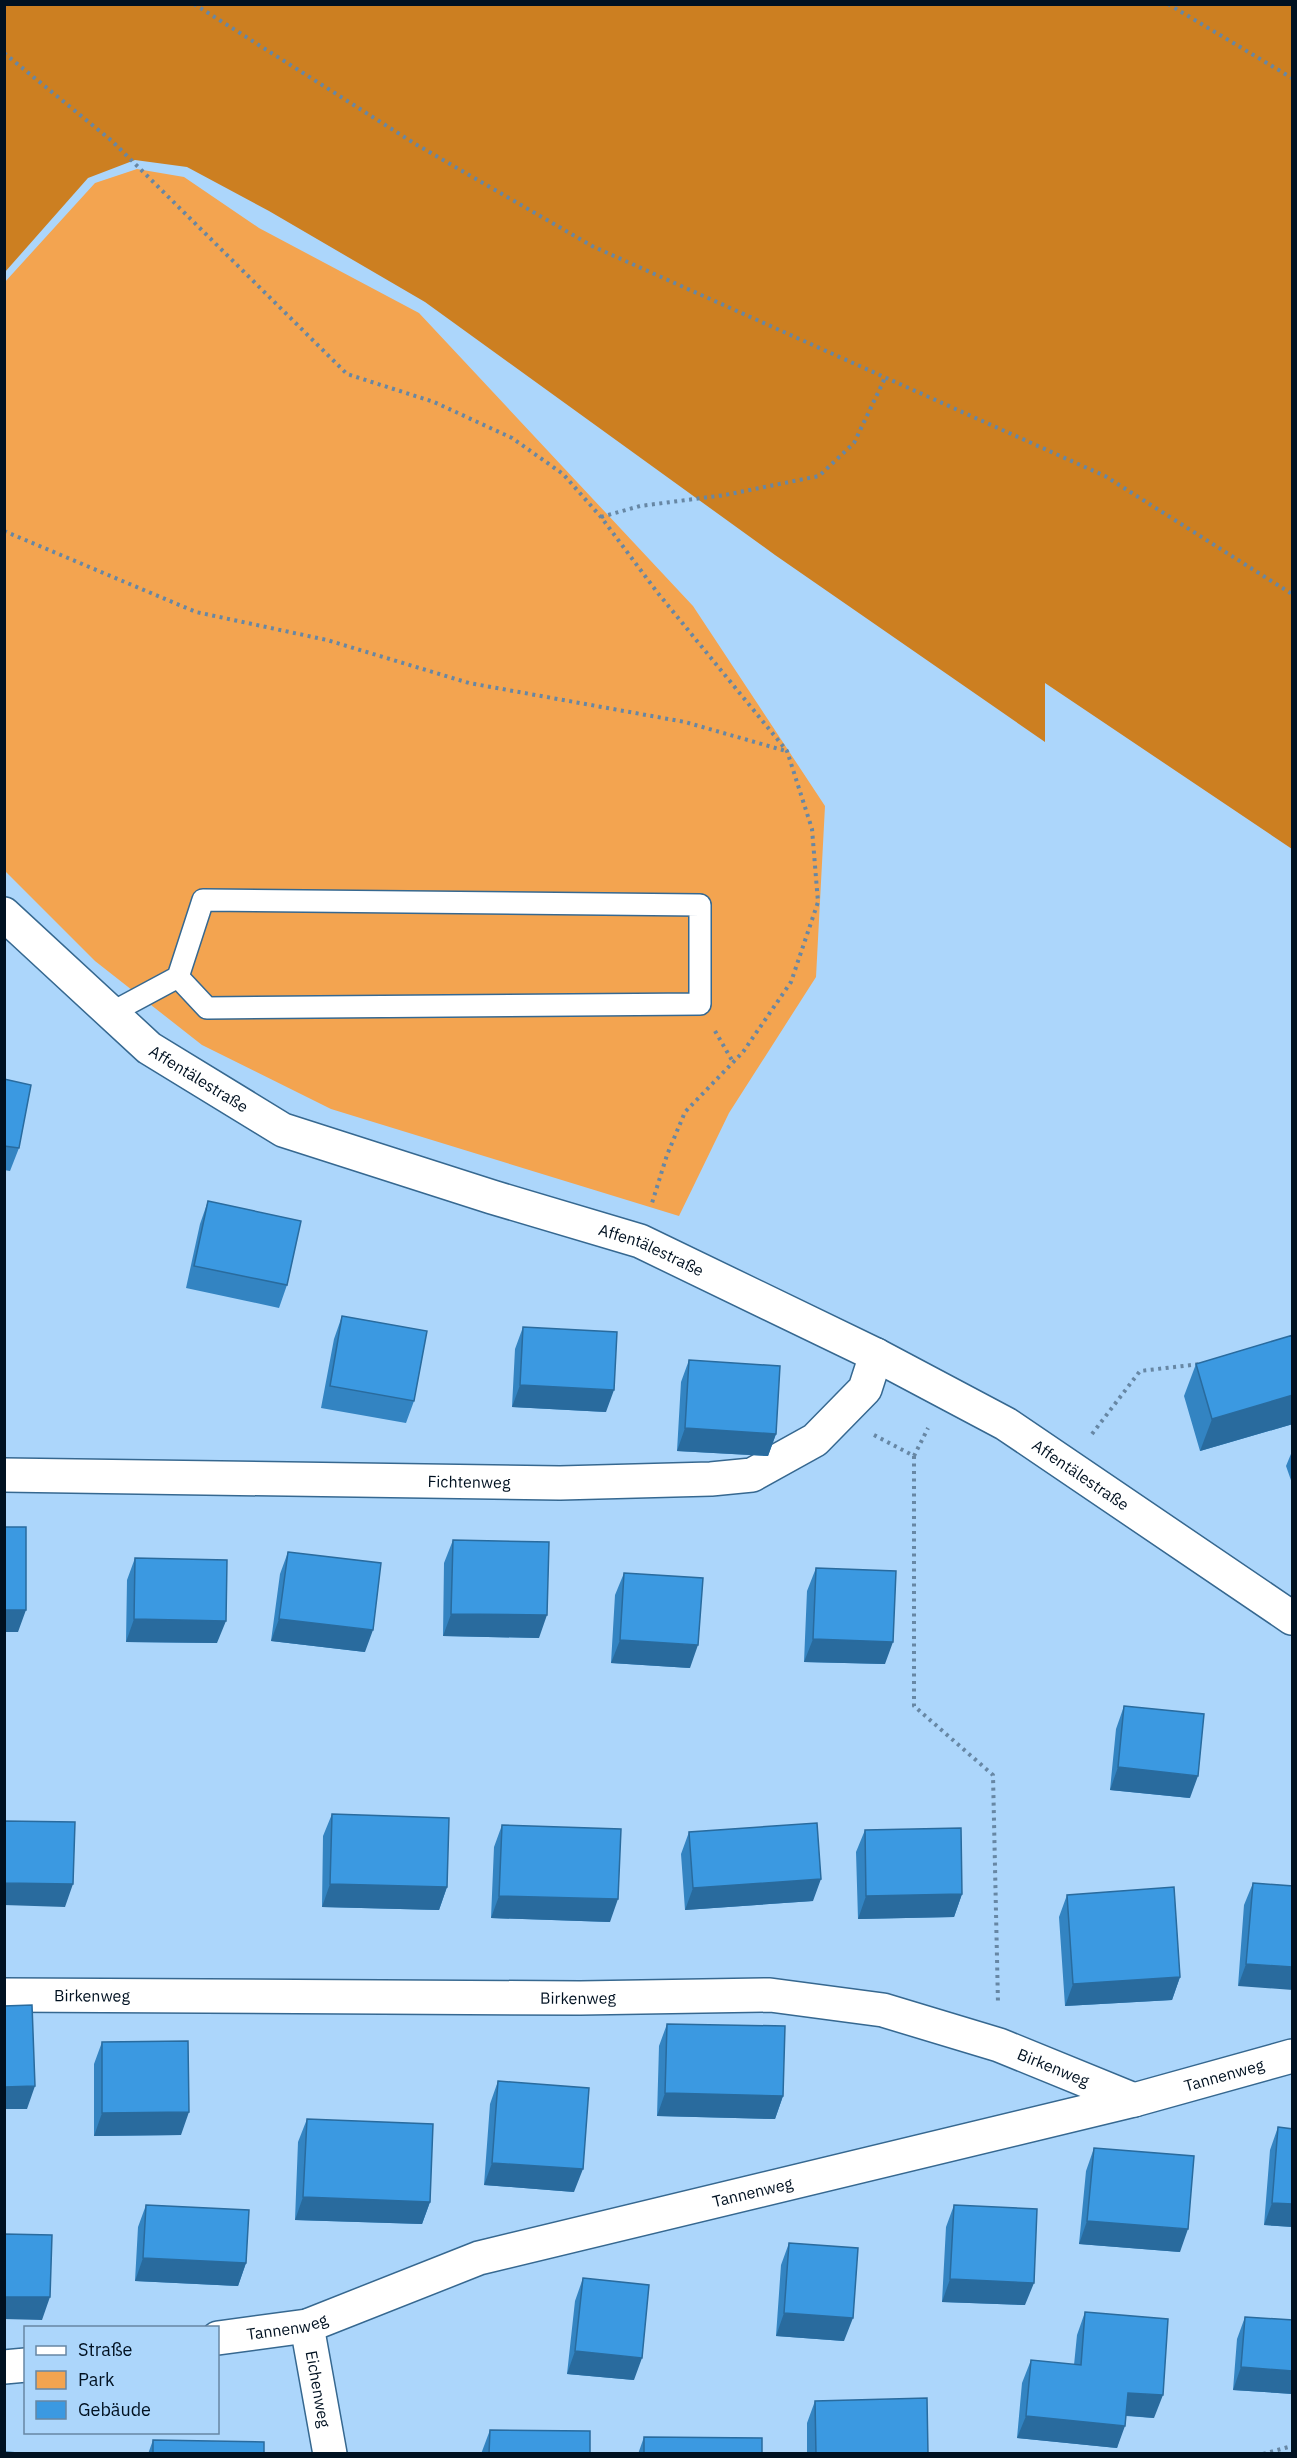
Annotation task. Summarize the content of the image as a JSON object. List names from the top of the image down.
{
  "streets": {
    "street": [
      "Affentälestraße",
      "Fichtenweg",
      "Birkenweg",
      "Tannenweg",
      "Eichenweg"
    ]
  },
  "crossings": [
    ["Affentälestraße", "Fichtenweg"],
    ["Birkenweg", "Tannenweg"],
    ["Tannenweg", "Eichenweg"]
  ],
  "legend": ["Straße", "Park", "Gebäude"]
}
